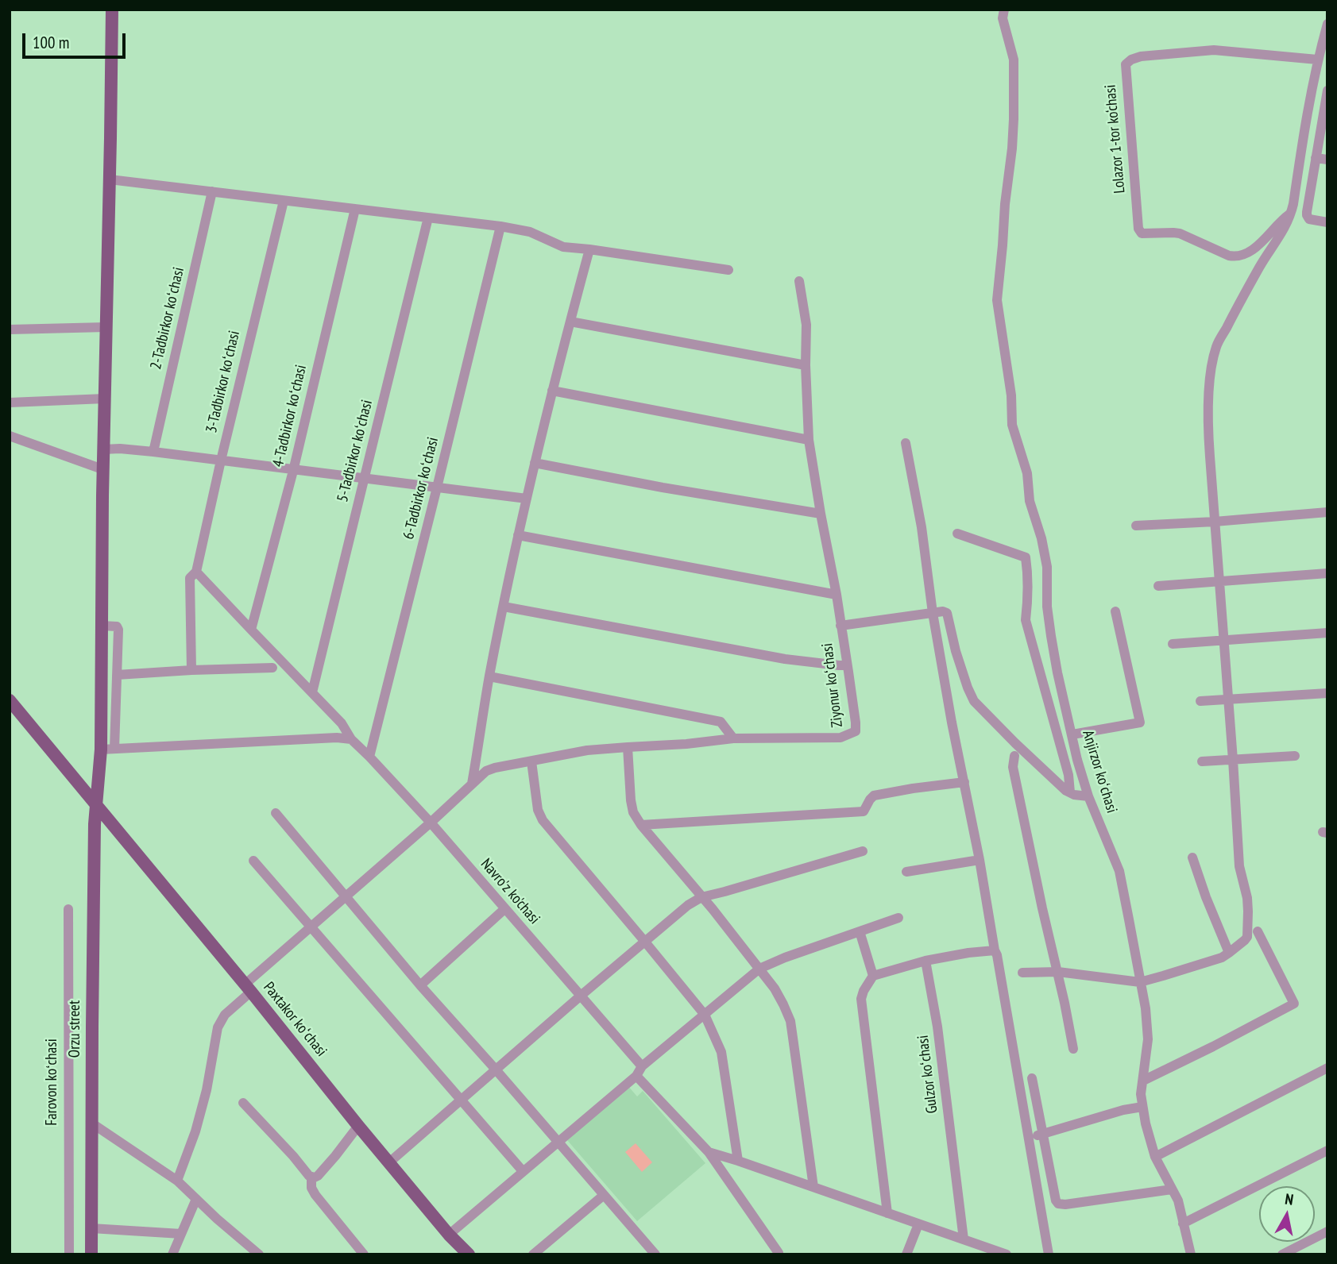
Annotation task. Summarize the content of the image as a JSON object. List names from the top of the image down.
{
  "streets": {
    "main road": ["Paxtakor koʻchasi", "Orzu street"],
    "street": [
      "Lolazor 1-tor ko‘chasi",
      "2-Tadbirkor koʻchasi",
      "3-Tadbirkor koʻchasi",
      "4-Tadbirkor koʻchasi",
      "5-Tadbirkor koʻchasi",
      "6-Tadbirkor koʻchasi",
      "Ziyonur koʻchasi",
      "Anjirzor koʻchasi",
      "Navro'z ko'chasi",
      "Gulzor koʻchasi",
      "Farovon koʻchasi"
    ]
  },
  "crossings": [
    ["3-Tadbirkor koʻchasi", "Navro'z ko'chasi"],
    ["4-Tadbirkor koʻchasi", "Navro'z ko'chasi"],
    ["5-Tadbirkor koʻchasi", "Navro'z ko'chasi"],
    ["6-Tadbirkor koʻchasi", "Navro'z ko'chasi"],
    ["Ziyonur koʻchasi", "Navro'z ko'chasi"],
    ["Ziyonur koʻchasi", "Paxtakor koʻchasi"],
    ["Paxtakor koʻchasi", "Orzu street"]
  ],
  "scale_bar": "100 m",
  "north": "top"
}
